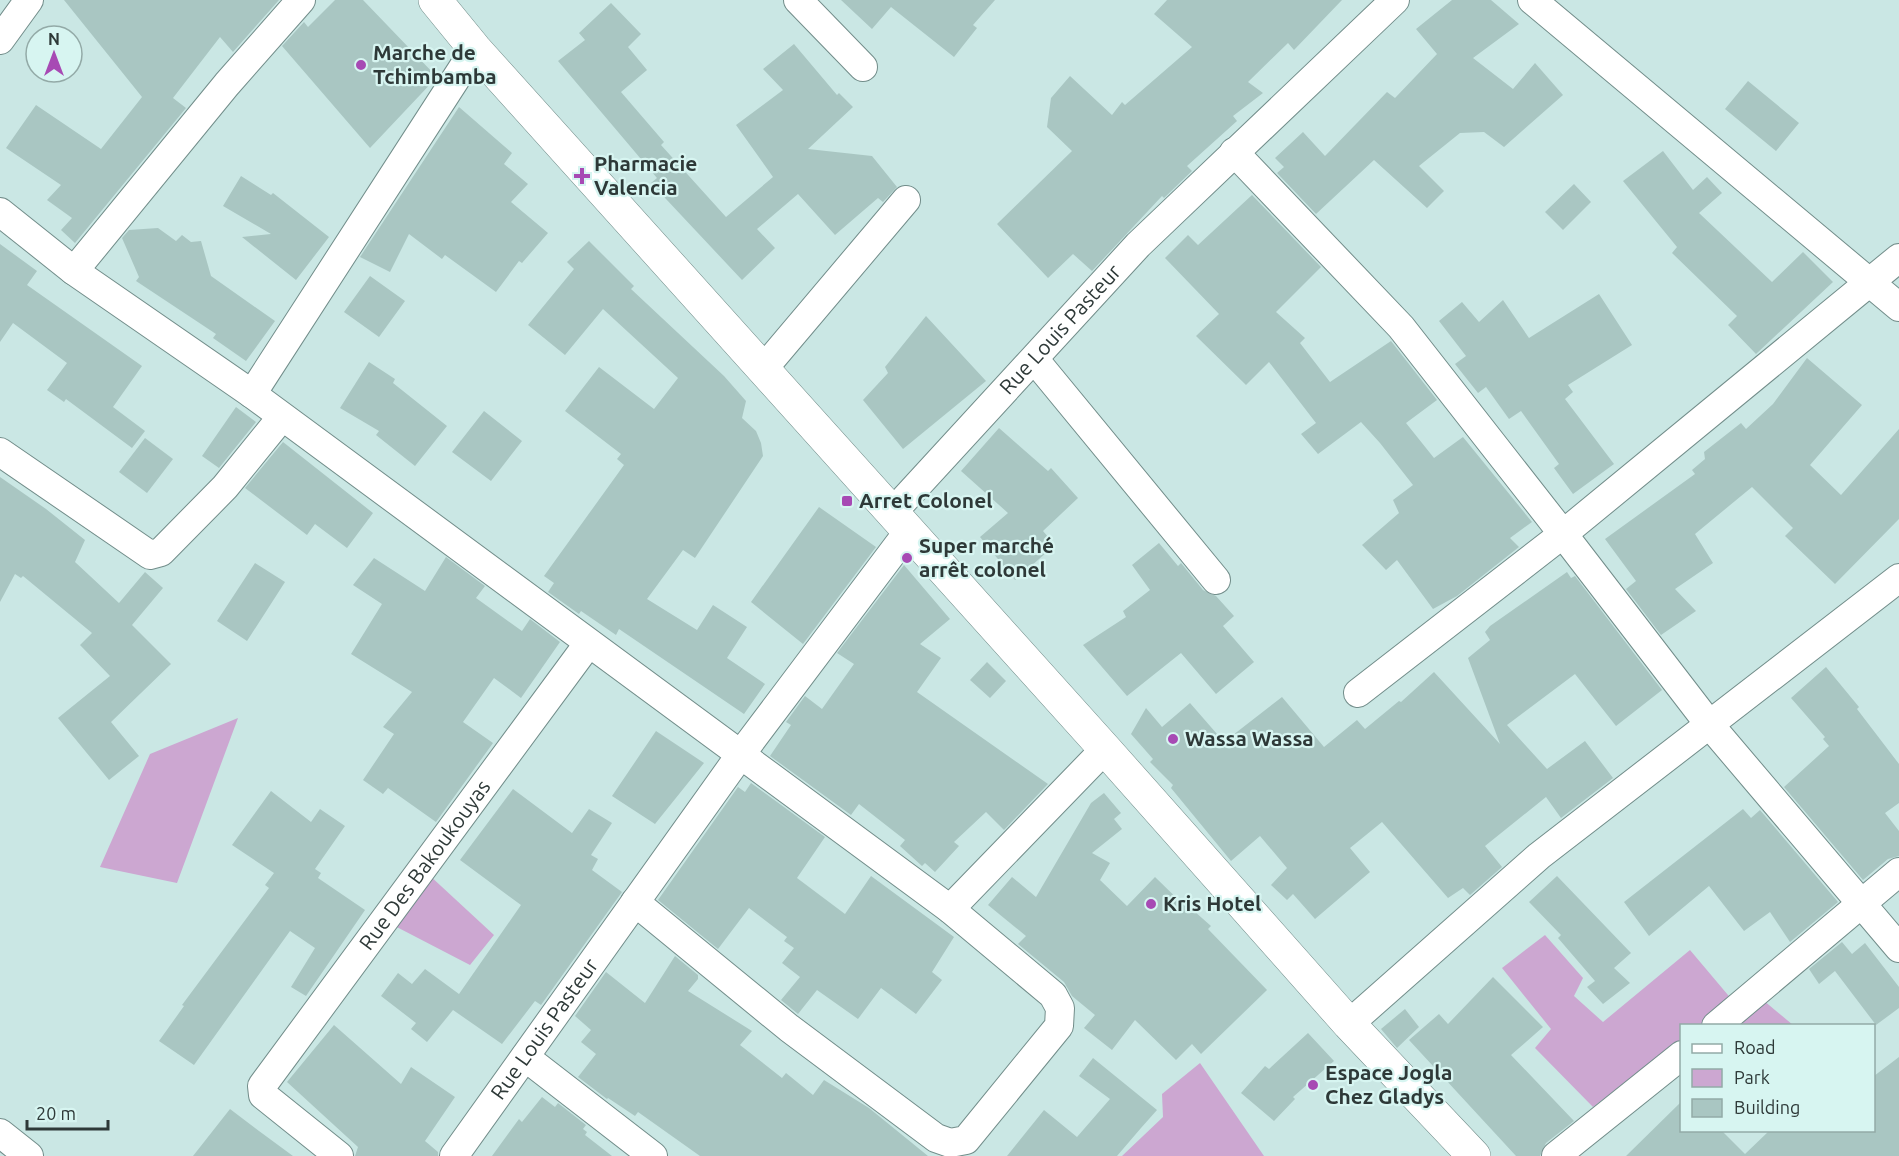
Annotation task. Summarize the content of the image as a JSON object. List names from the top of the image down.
{
  "streets": {
    "street": ["Rue Louis Pasteur", "Rue Des Bakoukouyas"]
  },
  "places": {
    "other": [
      "Marche de Tchimbamba",
      "Super marché arrêt colonel",
      "Wassa Wassa",
      "Kris Hotel",
      "Espace Jogla Chez Gladys"
    ],
    "health": ["Pharmacie Valencia"],
    "transit": ["Arret Colonel"]
  },
  "legend": ["Road", "Park", "Building"],
  "scale_bar": "20 m",
  "north": "top"
}
